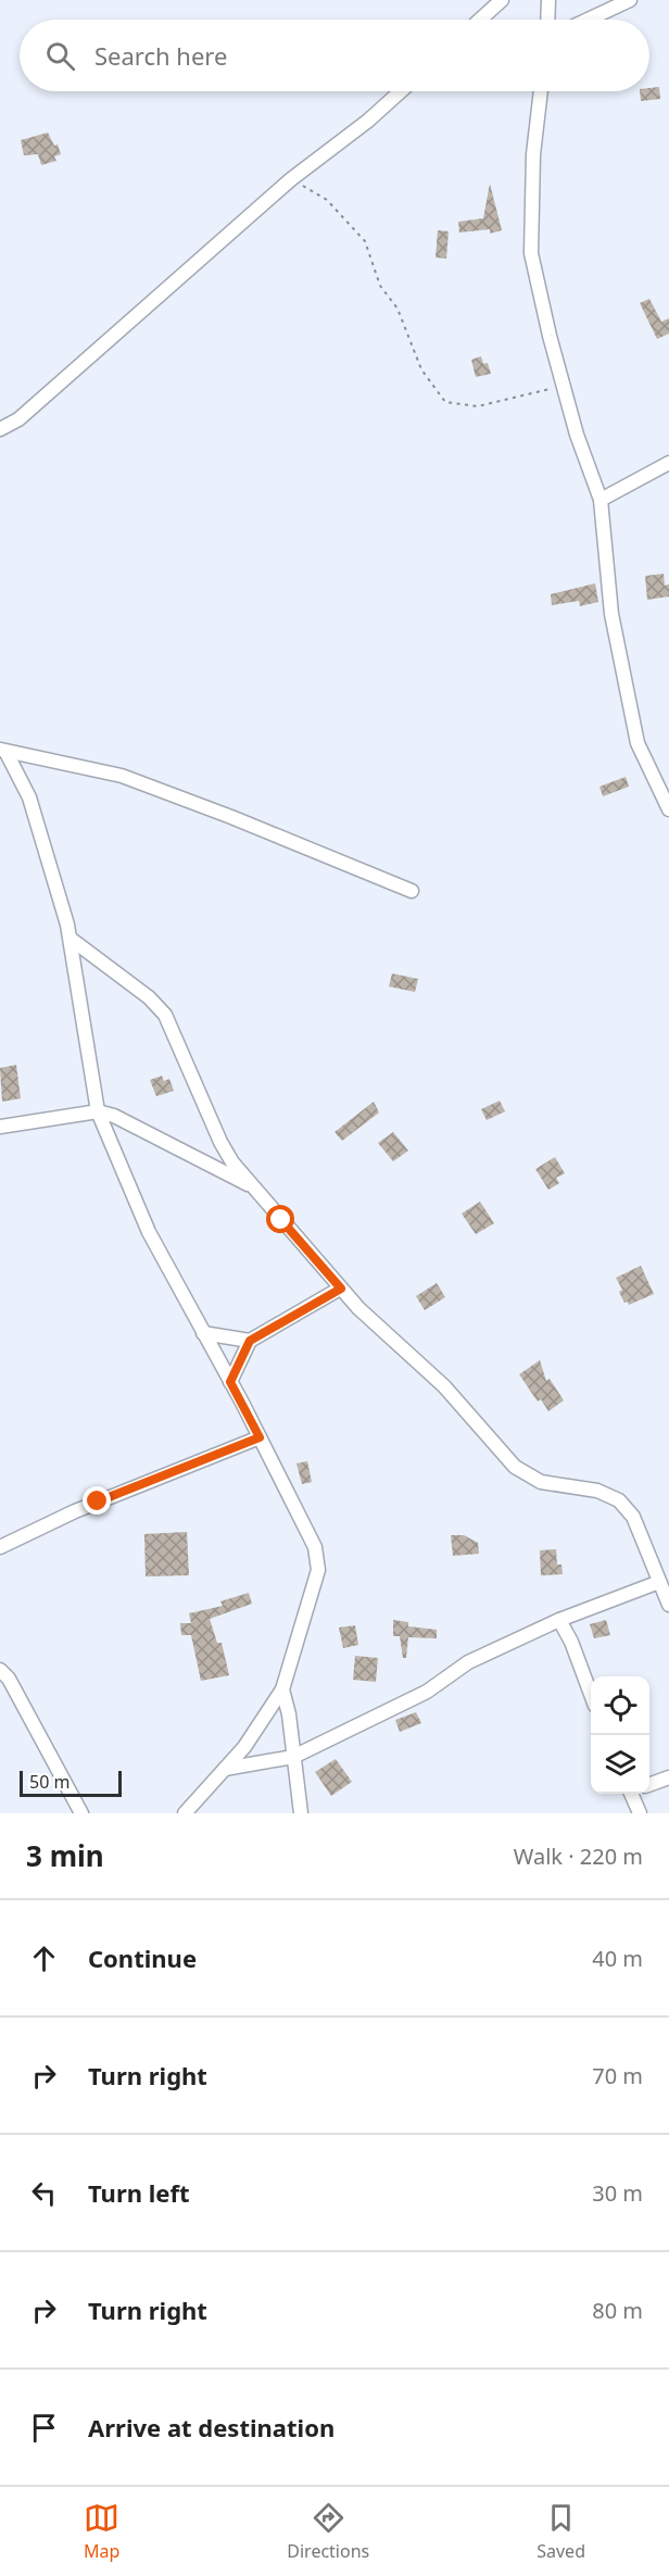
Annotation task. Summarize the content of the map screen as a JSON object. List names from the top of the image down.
{
  "scale_bar": "50 m",
  "page": {
    "search": "Search here",
    "scale": "50 m",
    "heading": ["3 min", "Walk · 220 m"],
    "list": [
      ["Continue", "40 m"],
      ["Turn right", "70 m"],
      ["Turn left", "30 m"],
      ["Turn right", "80 m"],
      "Arrive at destination"
    ],
    "nav": ["Map", "Directions", "Saved"]
  }
}
